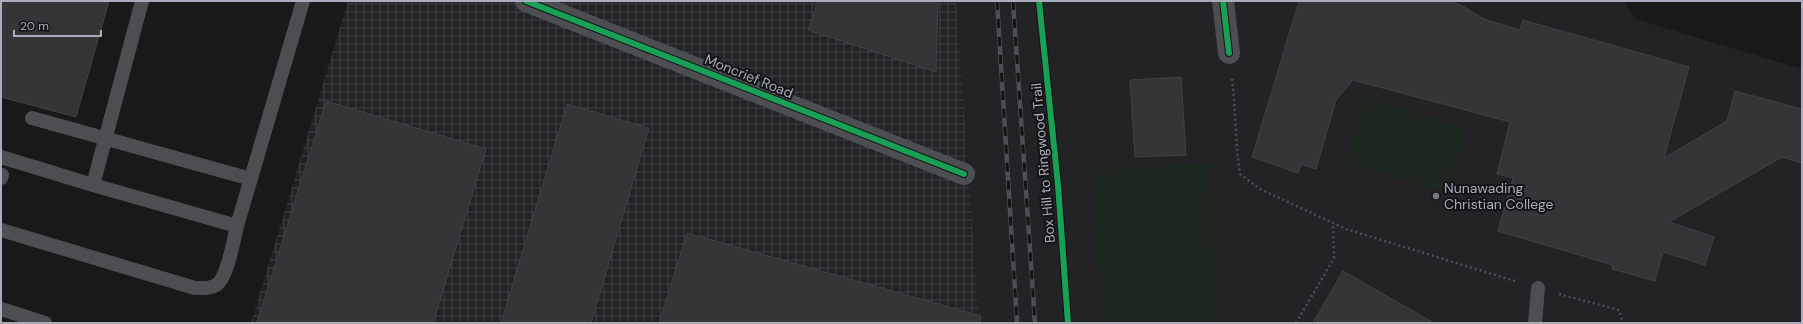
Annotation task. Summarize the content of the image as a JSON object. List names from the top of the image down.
{
  "streets": {
    "street": ["Moncrief Road"],
    "cycle path": ["Box Hill to Ringwood Trail"]
  },
  "places": ["Nunawading Christian College"],
  "scale_bar": "20 m"
}
